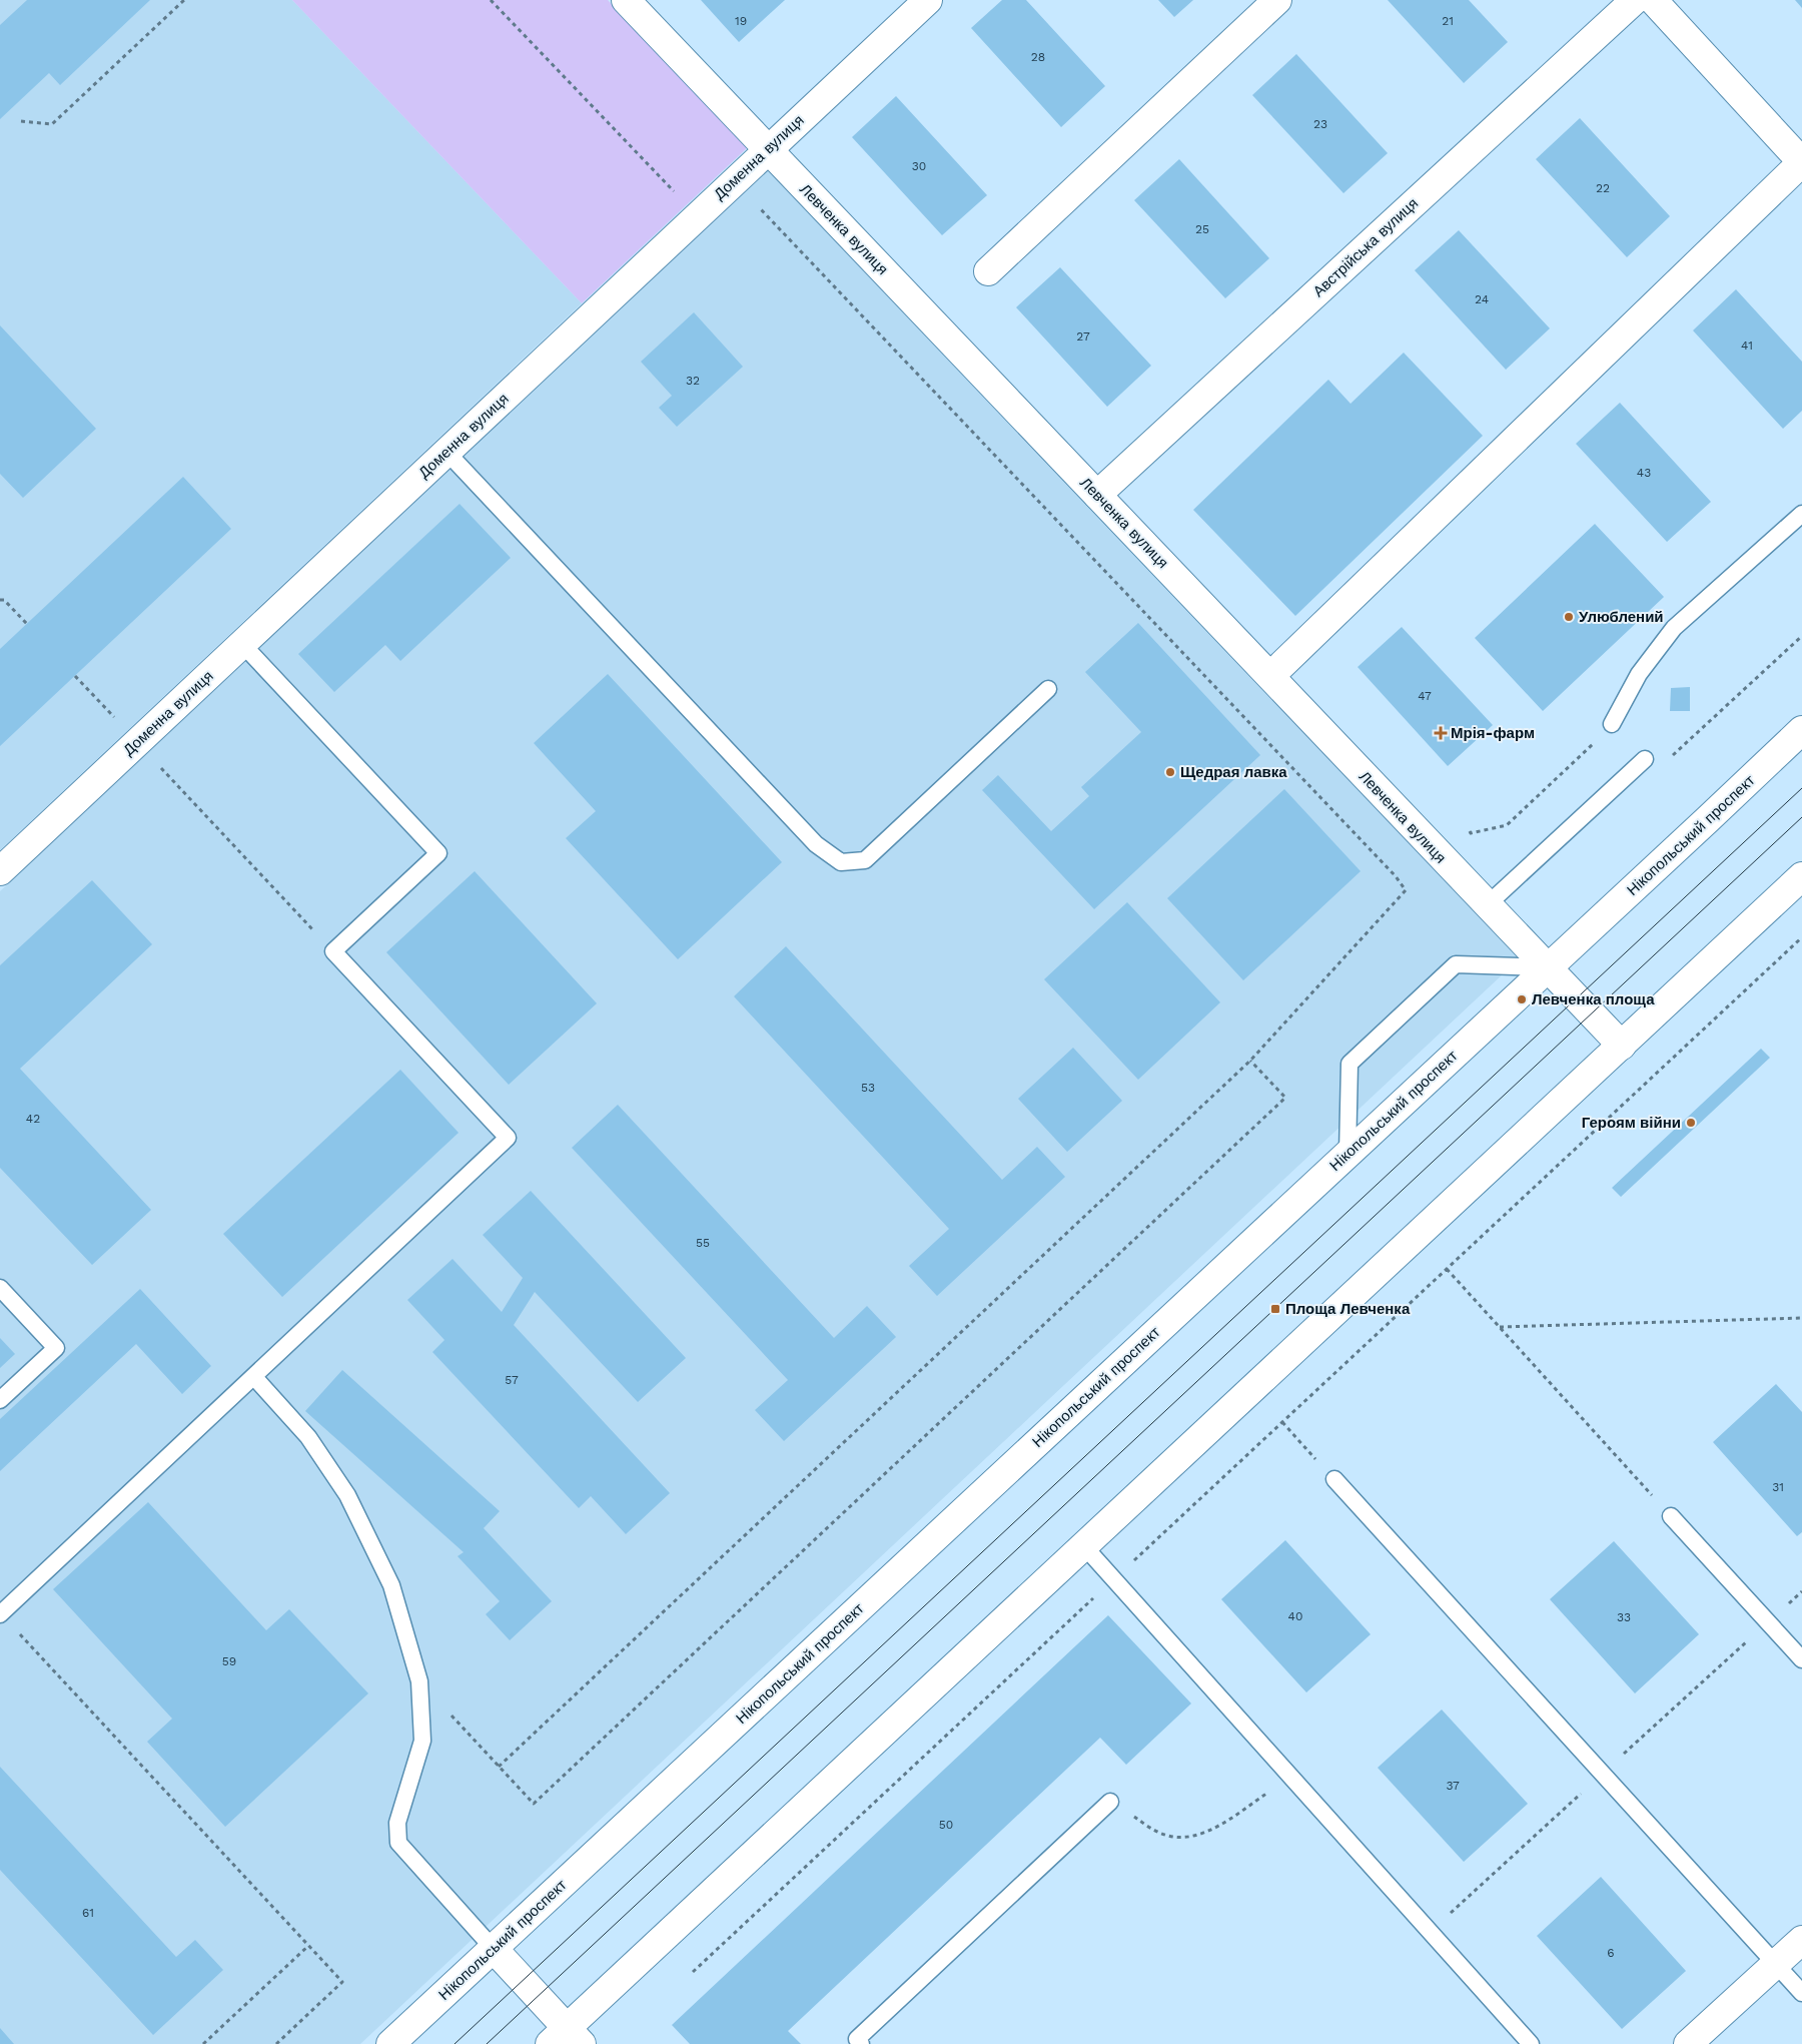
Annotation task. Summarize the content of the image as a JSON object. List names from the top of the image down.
{
  "streets": {
    "street": [
      "Доменна вулиця",
      "Левченка вулиця",
      "Австрійська вулиця",
      "Нікопольський проспект"
    ]
  },
  "crossings": [
    ["Доменна вулиця", "Левченка вулиця"],
    ["Левченка вулиця", "Австрійська вулиця"],
    ["Левченка вулиця", "Нікопольський проспект"]
  ],
  "places": {
    "other": [
      "Улюблений",
      "Щедрая лавка",
      "Левченка площа",
      "Героям війни"
    ],
    "health": ["Мрія-фарм"],
    "transit": ["Площа Левченка"]
  },
  "house_numbers": [
    "19",
    "21",
    "28",
    "23",
    "30",
    "22",
    "25",
    "24",
    "27",
    "41",
    "32",
    "43",
    "47",
    "53",
    "42",
    "55",
    "57",
    "31",
    "40",
    "33",
    "59",
    "37",
    "50",
    "61",
    "6"
  ]
}
